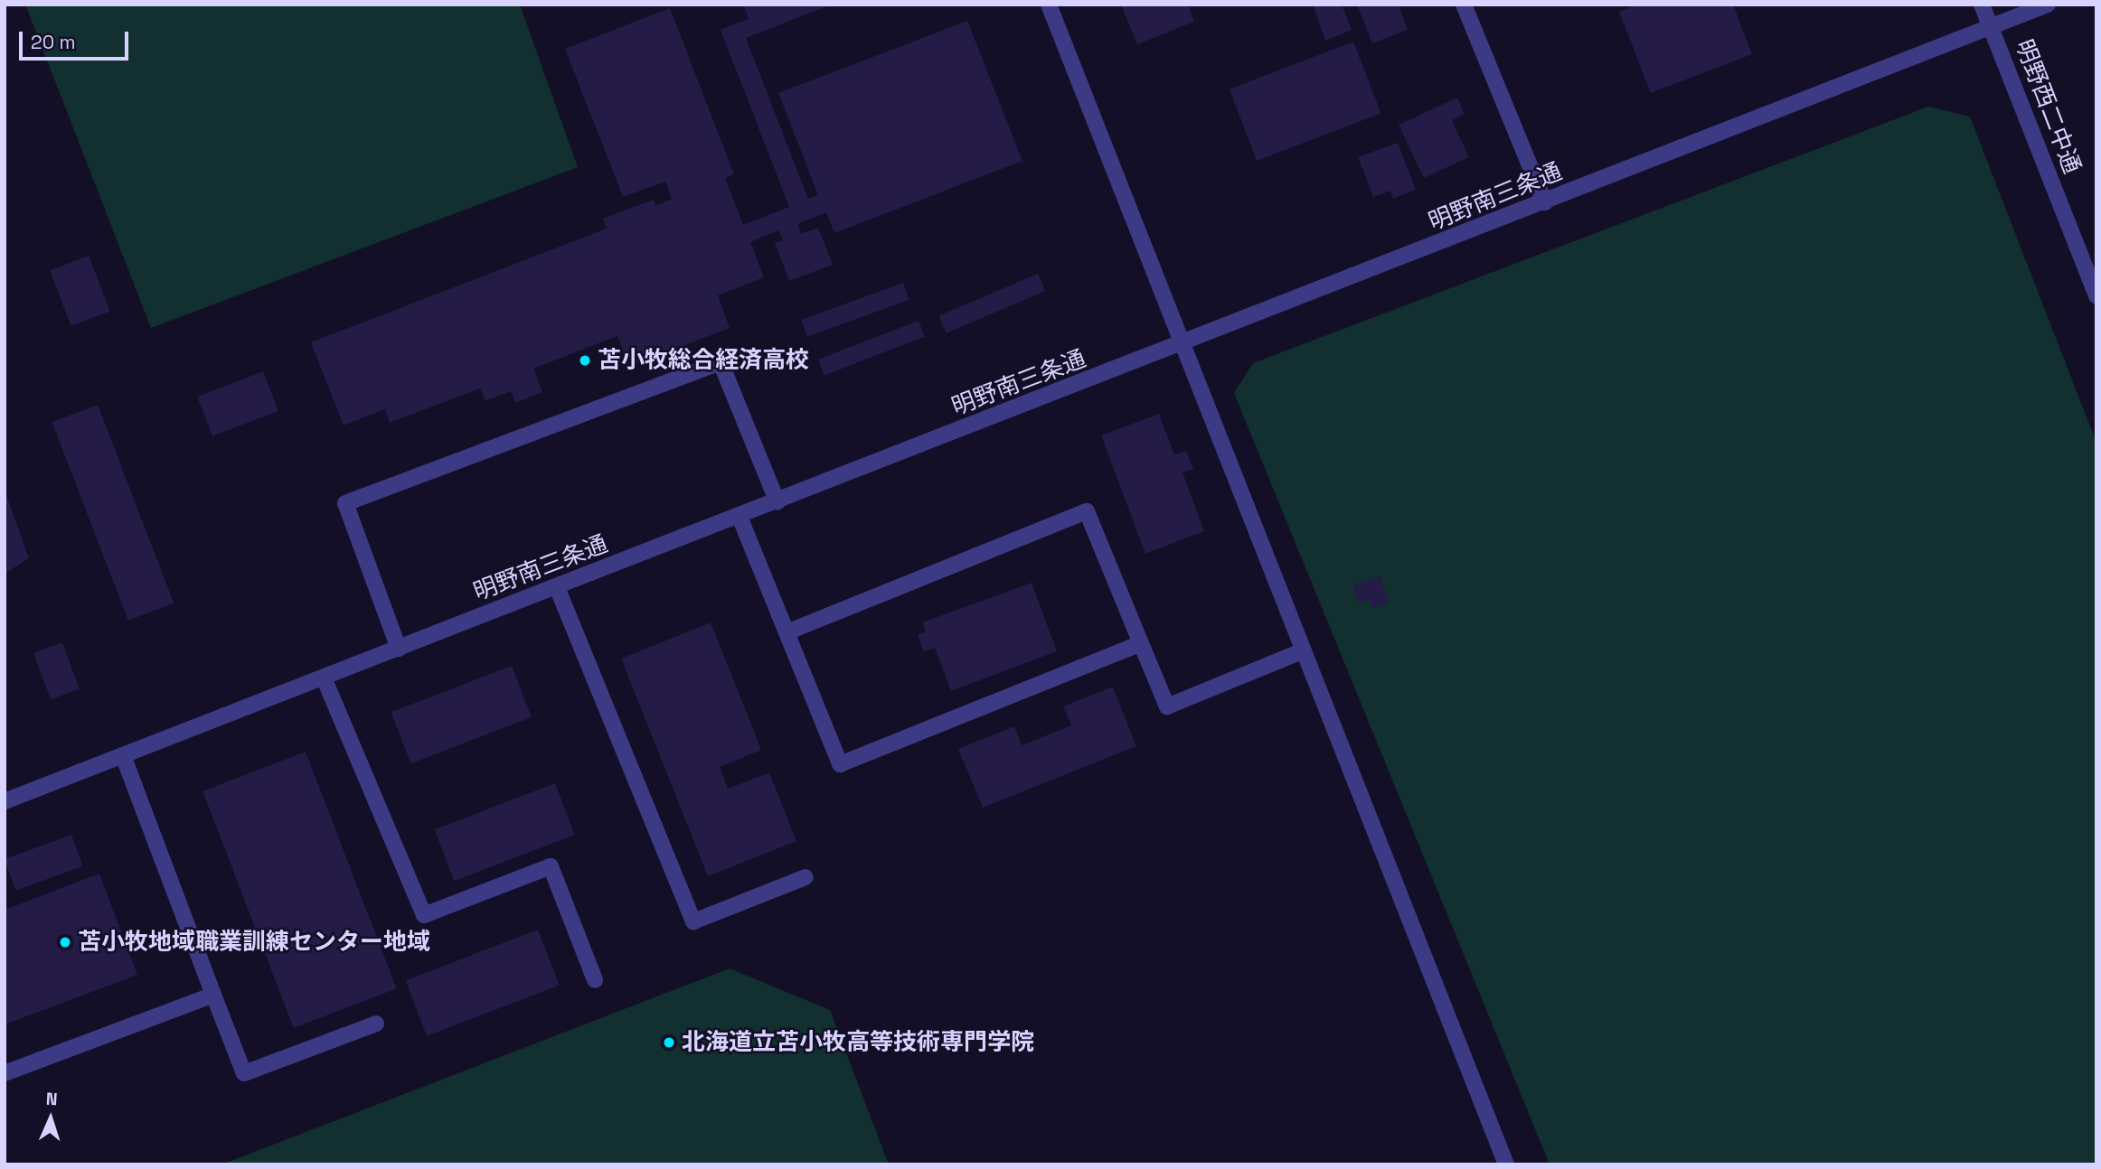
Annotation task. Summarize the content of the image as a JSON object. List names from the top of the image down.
{
  "streets": {
    "street": ["明野西二中通", "明野南三条通"]
  },
  "crossings": [
    ["明野西二中通", "明野南三条通"]
  ],
  "places": ["苫小牧総合経済高校", "苫小牧地域職業訓練センター地域", "北海道立苫小牧高等技術専門学院"],
  "scale_bar": "20 m",
  "north": "top"
}
